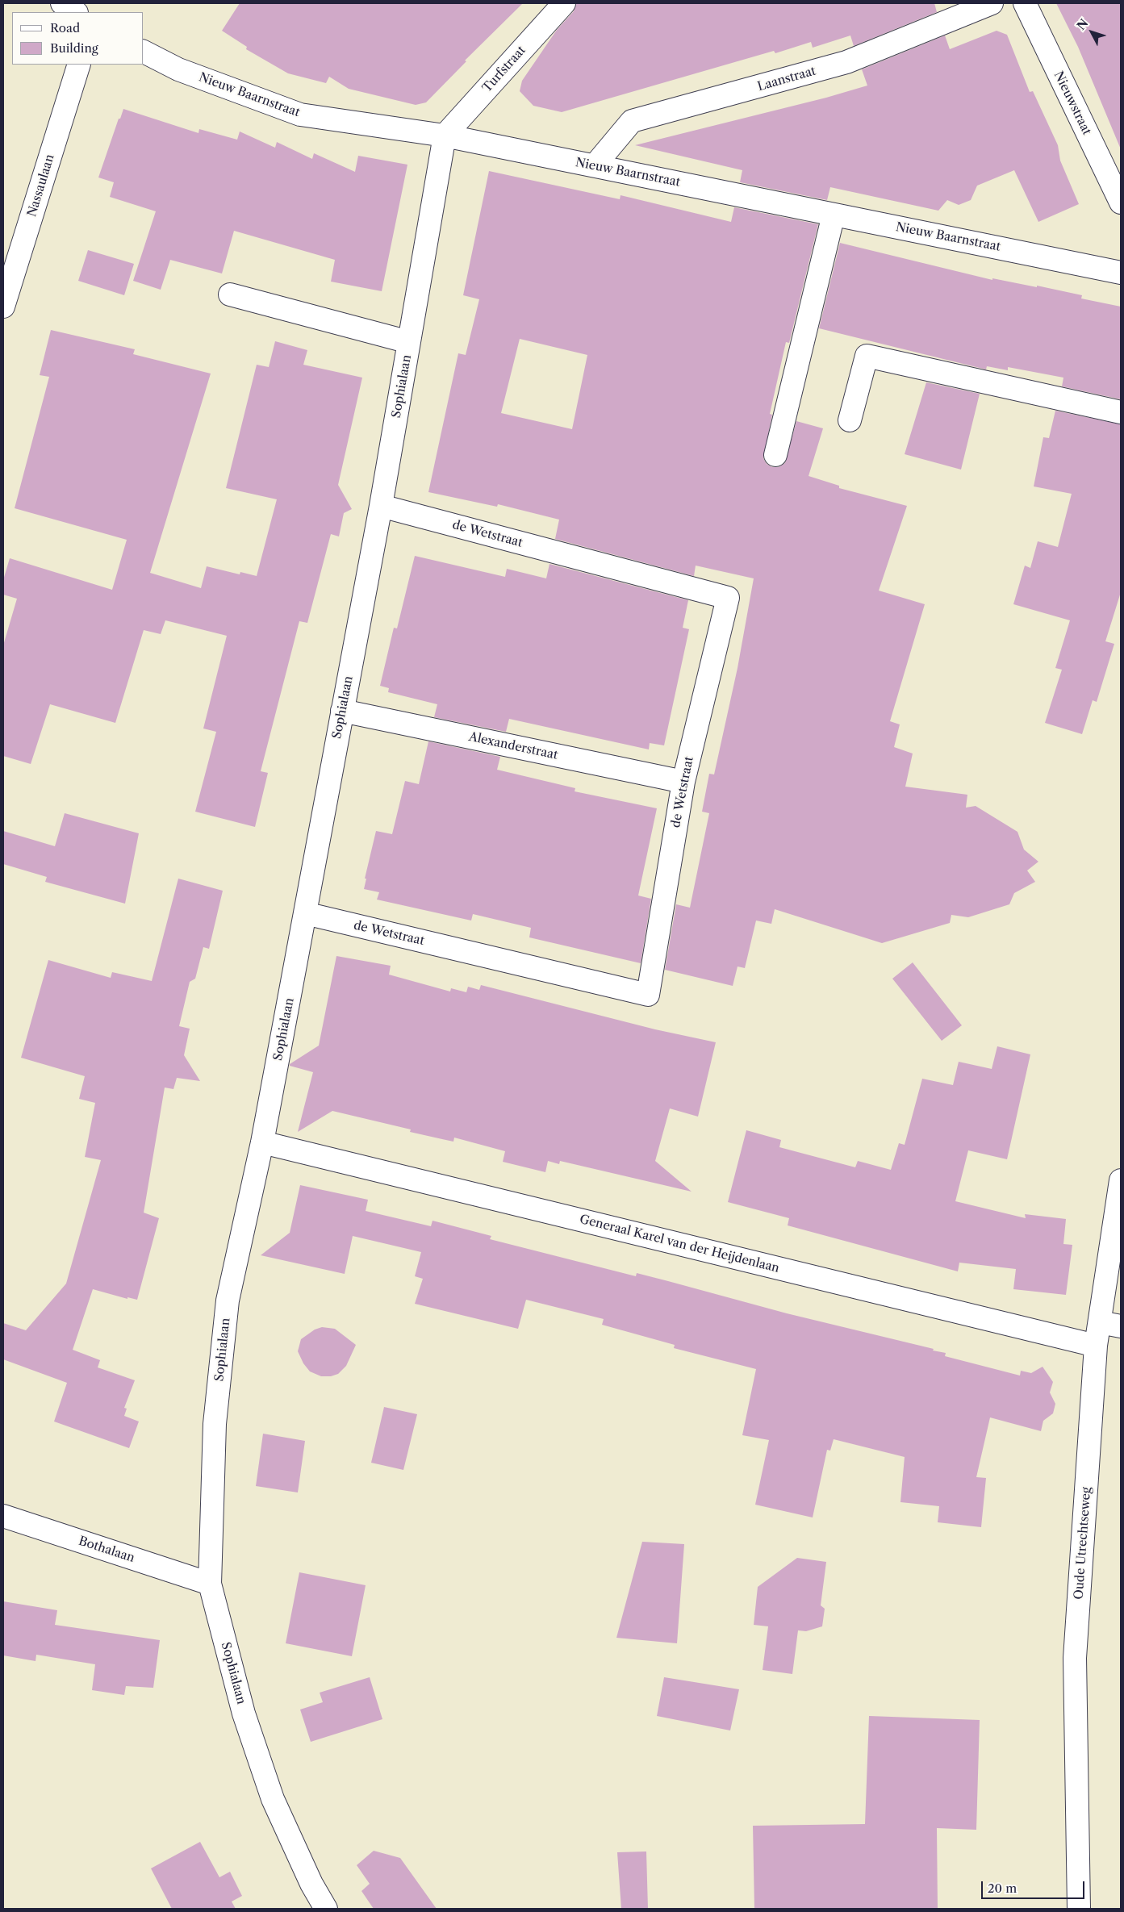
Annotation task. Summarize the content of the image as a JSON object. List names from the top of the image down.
{
  "streets": {
    "street": [
      "Turfstraat",
      "Laanstraat",
      "Nieuw Baarnstraat",
      "Nieuwstraat",
      "Nassaulaan",
      "Sophialaan",
      "de Wetstraat",
      "Alexanderstraat",
      "Generaal Karel van der Heijdenlaan",
      "Oude Utrechtseweg",
      "Bothalaan"
    ]
  },
  "crossings": [
    ["Turfstraat", "Nieuw Baarnstraat"],
    ["Turfstraat", "Sophialaan"],
    ["Laanstraat", "Nieuw Baarnstraat"],
    ["Nieuw Baarnstraat", "Sophialaan"],
    ["Sophialaan", "de Wetstraat"],
    ["Sophialaan", "Alexanderstraat"],
    ["Sophialaan", "Generaal Karel van der Heijdenlaan"],
    ["Sophialaan", "Bothalaan"],
    ["de Wetstraat", "Alexanderstraat"],
    ["Generaal Karel van der Heijdenlaan", "Oude Utrechtseweg"]
  ],
  "legend": ["Road", "Building"],
  "scale_bar": "20 m",
  "north": "top left"
}
